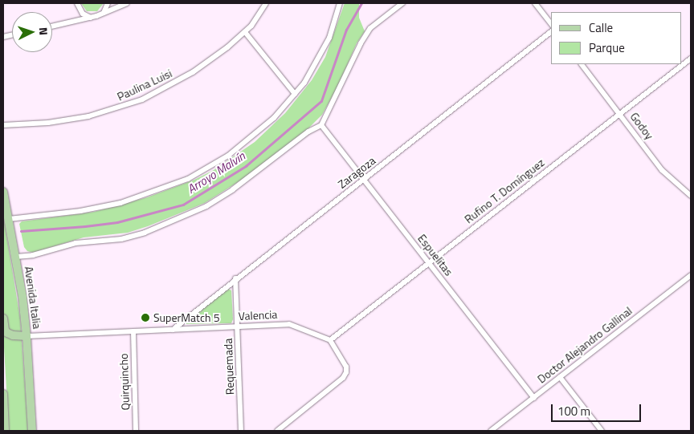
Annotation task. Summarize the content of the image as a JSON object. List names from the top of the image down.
{
  "streets": {
    "main road": ["Avenida Italia"],
    "street": [
      "Paulina Luisi",
      "Godoy",
      "Zaragoza",
      "Rufino T. Domínguez",
      "Espuelitas",
      "Valencia",
      "Doctor Alejandro Gallinal",
      "Requemada",
      "Quirquincho"
    ]
  },
  "crossings": [
    ["Godoy", "Rufino T. Domínguez"],
    ["Zaragoza", "Espuelitas"],
    ["Zaragoza", "Valencia"],
    ["Zaragoza", "Requemada"],
    ["Rufino T. Domínguez", "Espuelitas"],
    ["Rufino T. Domínguez", "Valencia"],
    ["Espuelitas", "Doctor Alejandro Gallinal"],
    ["Avenida Italia", "Valencia"],
    ["Valencia", "Requemada"],
    ["Valencia", "Quirquincho"]
  ],
  "water": ["Arroyo Malvín"],
  "places": ["SuperMatch 5"],
  "legend": ["Calle", "Parque"],
  "scale_bar": "100 m",
  "north": "right"
}
